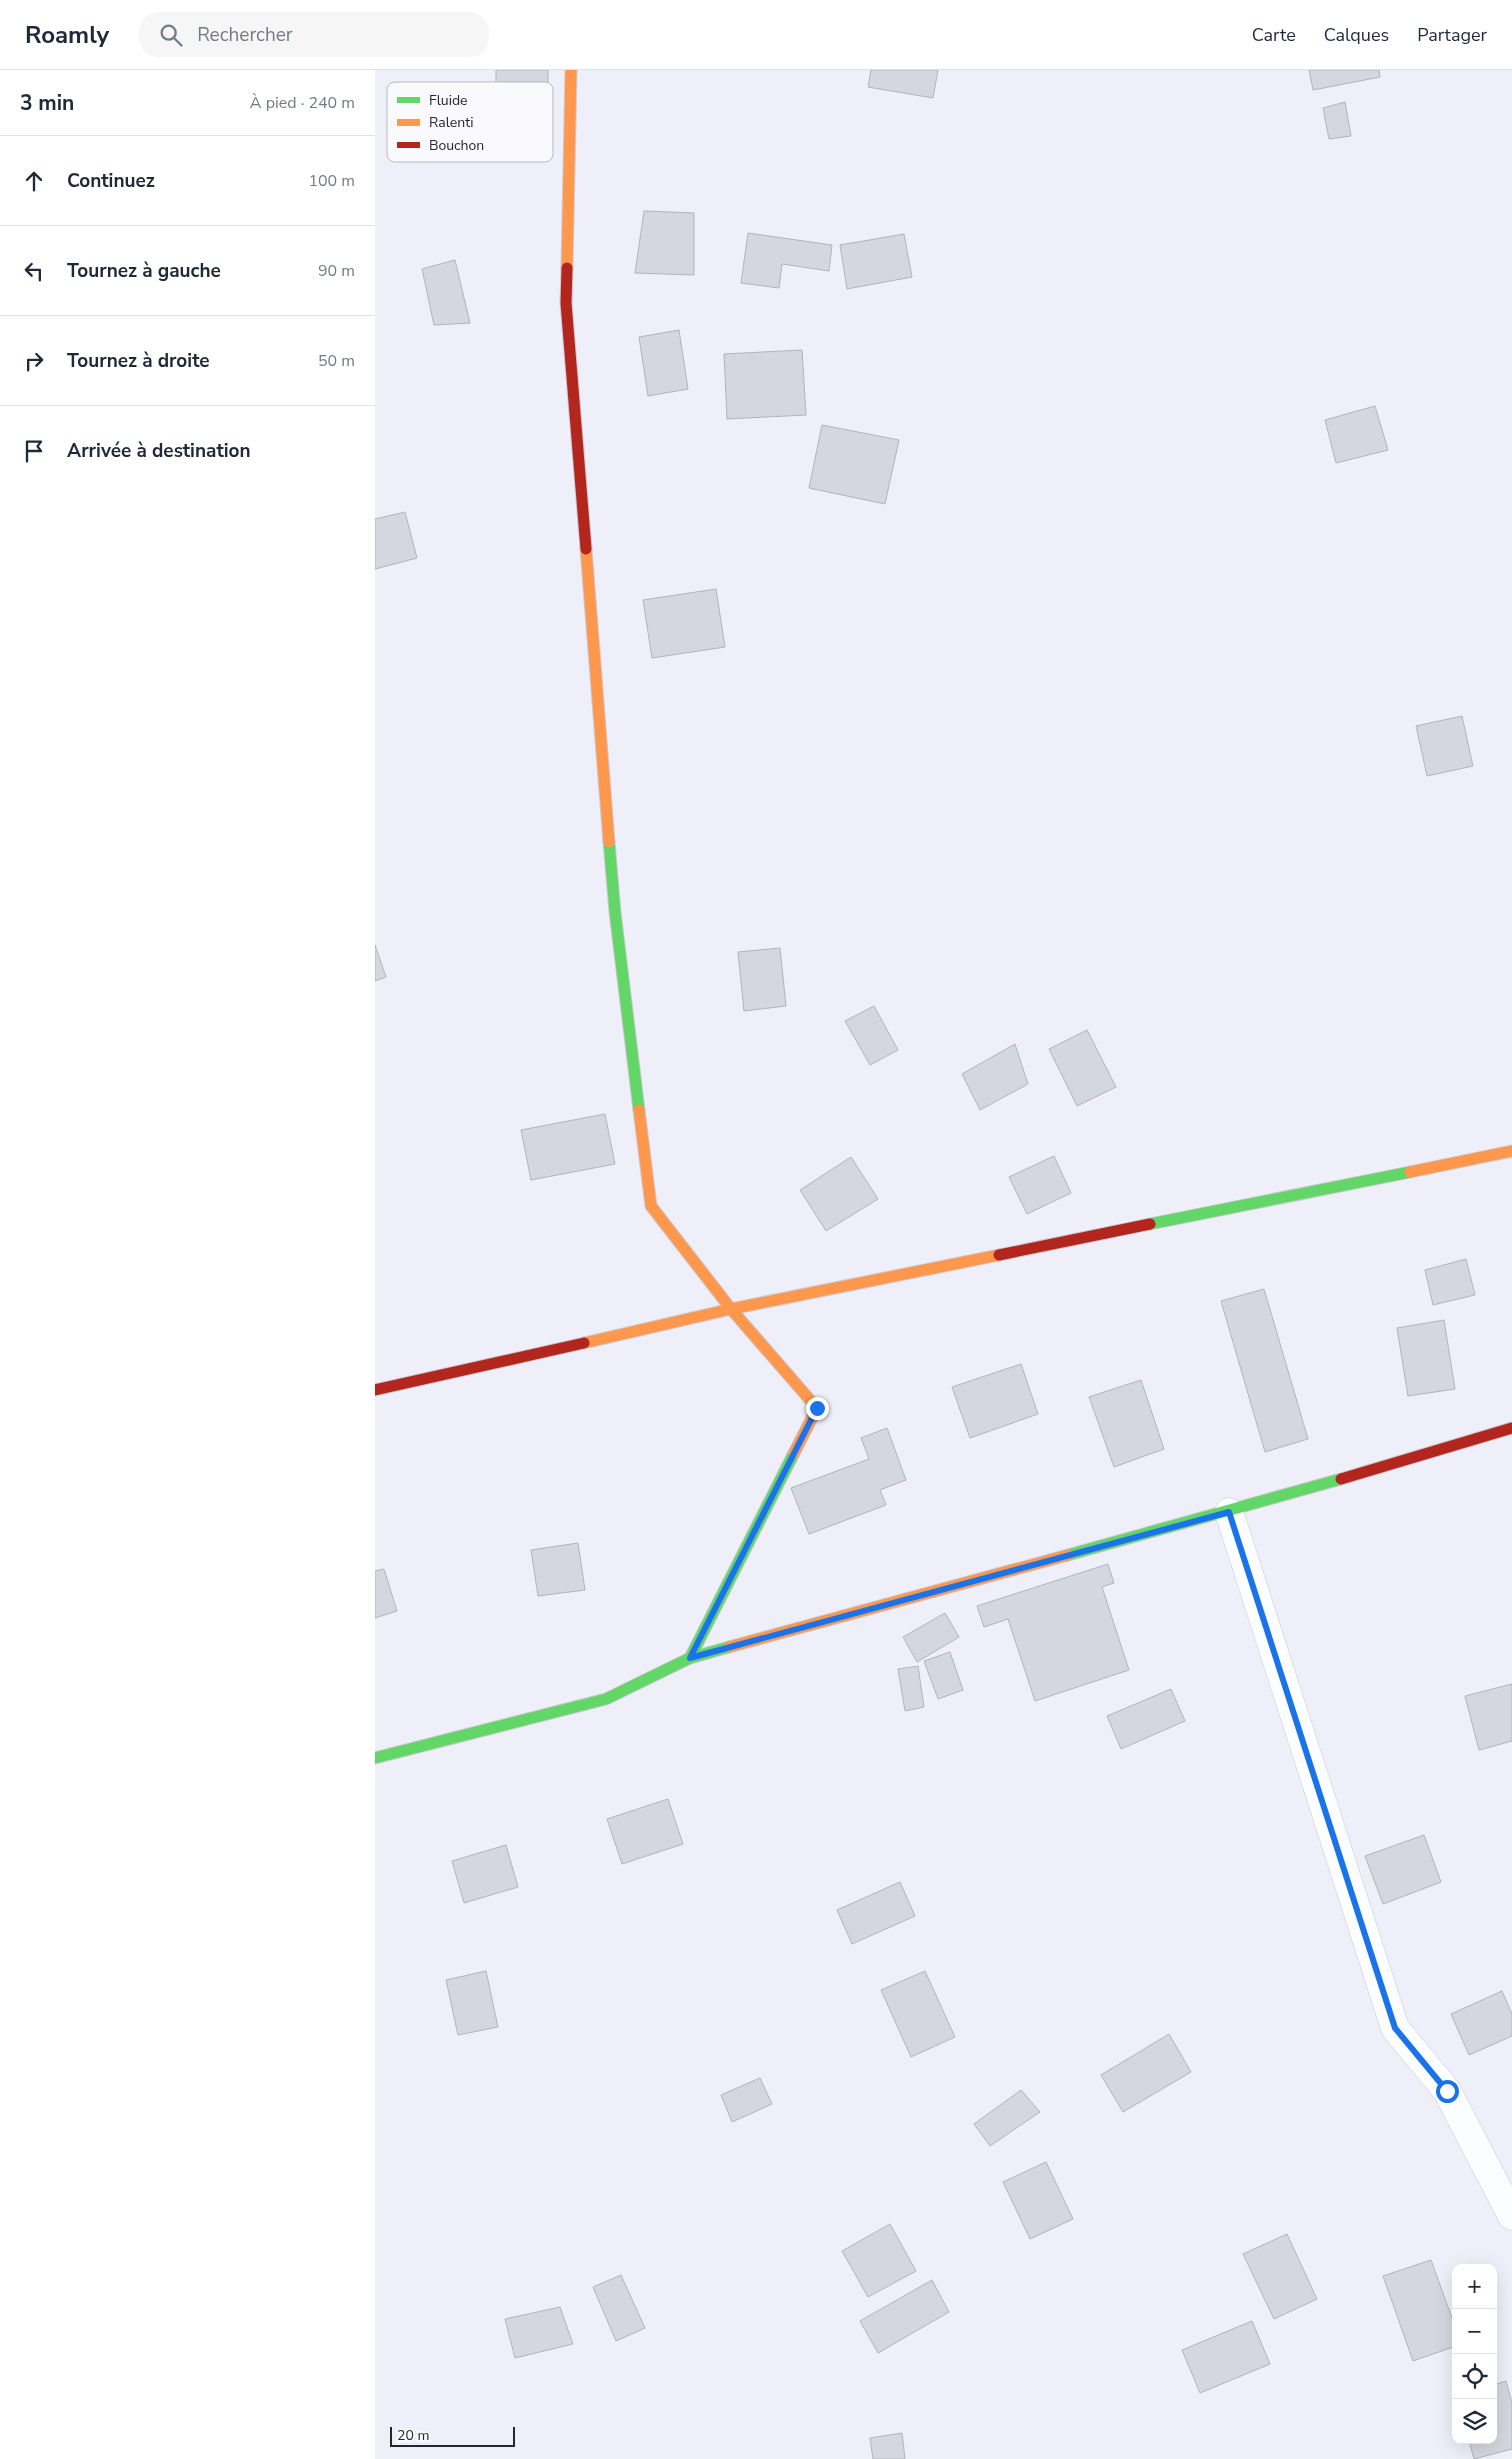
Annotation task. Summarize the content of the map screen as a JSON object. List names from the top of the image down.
{
  "legend": ["Fluide", "Ralenti", "Bouchon"],
  "scale_bar": "20 m",
  "page": {
    "header": "Roamly",
    "search": "Rechercher",
    "nav": ["Carte", "Calques", "Partager"],
    "heading": ["3 min", "À pied · 240 m"],
    "list": [
      ["Continuez", "100 m"],
      ["Tournez à gauche", "90 m"],
      ["Tournez à droite", "50 m"],
      "Arrivée à destination"
    ],
    "map_buttons": ["+", "−"],
    "scale": "20 m"
  }
}
